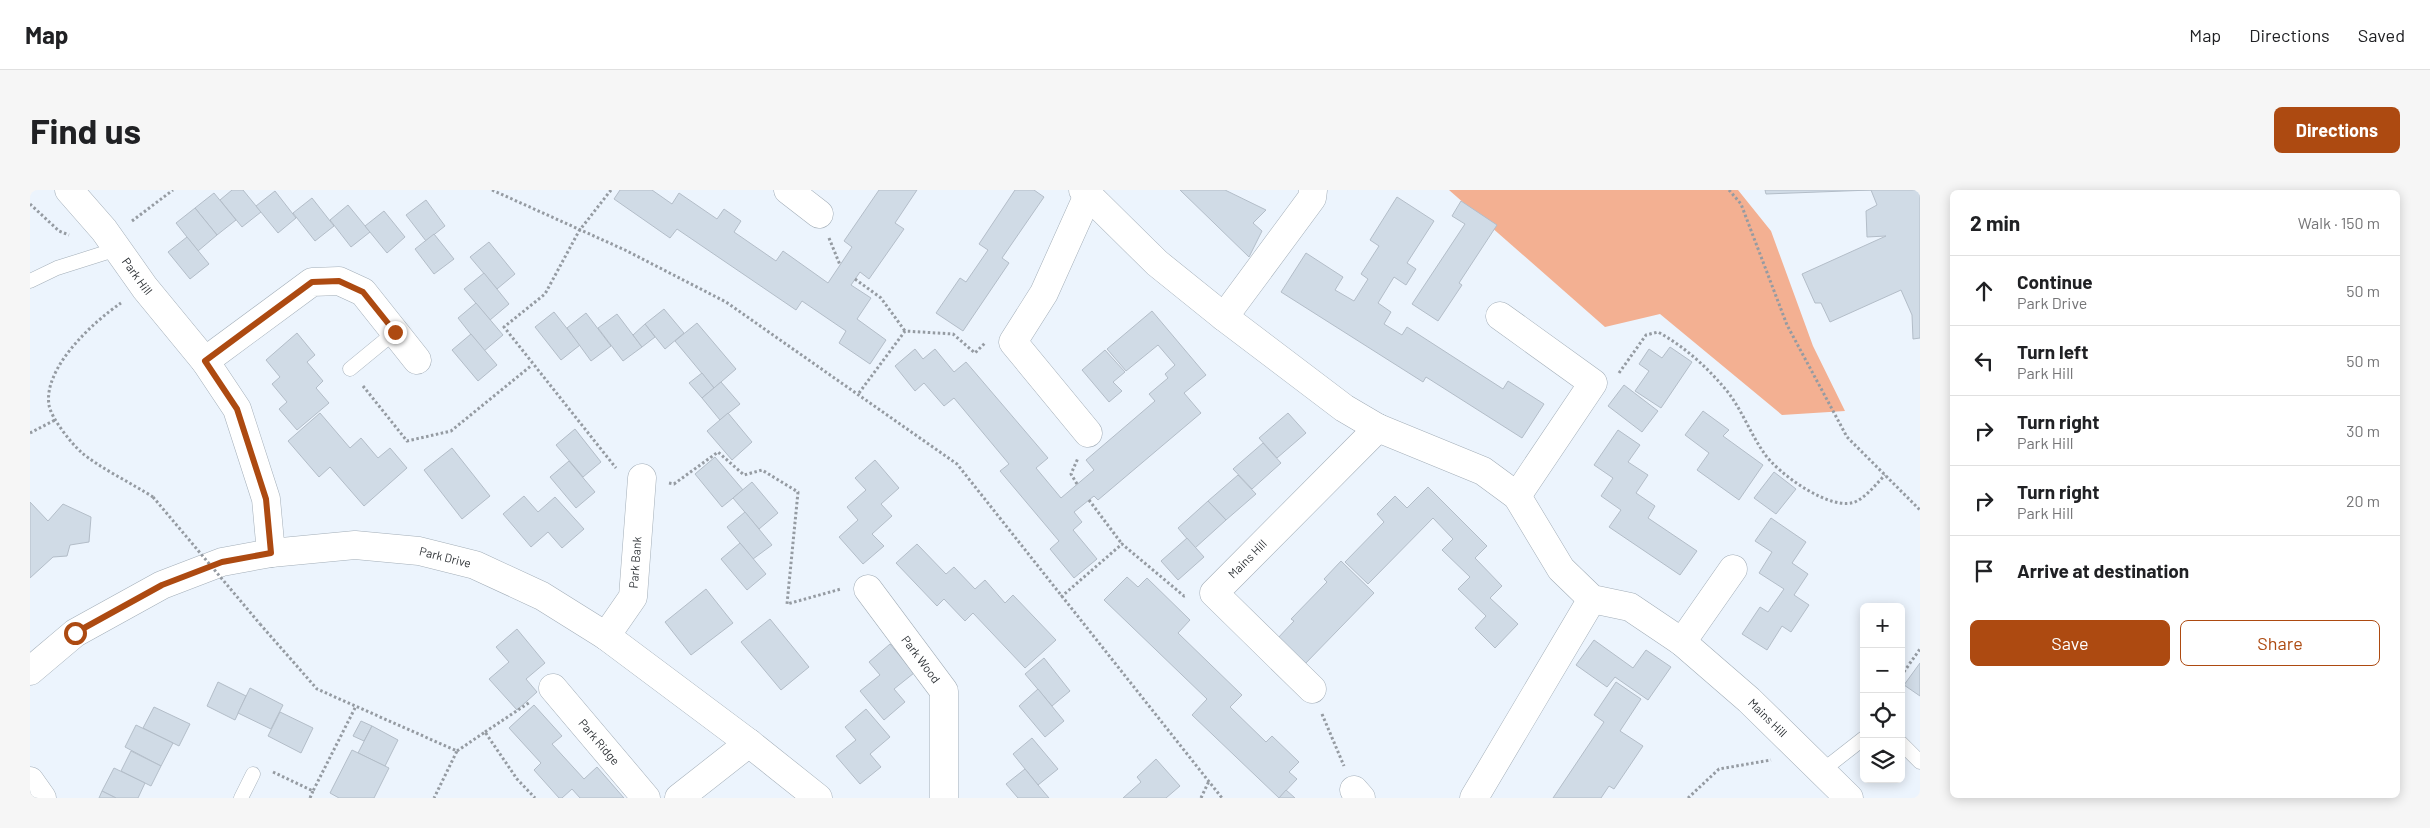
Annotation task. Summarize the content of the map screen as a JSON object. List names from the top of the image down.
{
  "streets": {
    "street": [
      "Park Hill",
      "Park Drive",
      "Mains Hill",
      "Park Bank",
      "Park Wood",
      "Park Ridge"
    ]
  },
  "crossings": [
    ["Park Hill", "Park Drive"],
    ["Park Drive", "Park Bank"]
  ],
  "page": {
    "header": "Map",
    "nav": ["Map", "Directions", "Saved"],
    "buttons": [
      "Directions",
      ["Save", "Share"]
    ],
    "title": "Find us",
    "heading": ["2 min", "Walk · 150 m"],
    "list": [
      ["Continue", "Park Drive", "50 m"],
      ["Turn left", "Park Hill", "50 m"],
      ["Turn right", "Park Hill", "30 m"],
      ["Turn right", "Park Hill", "20 m"],
      "Arrive at destination"
    ],
    "map_buttons": ["+", "−"]
  }
}
